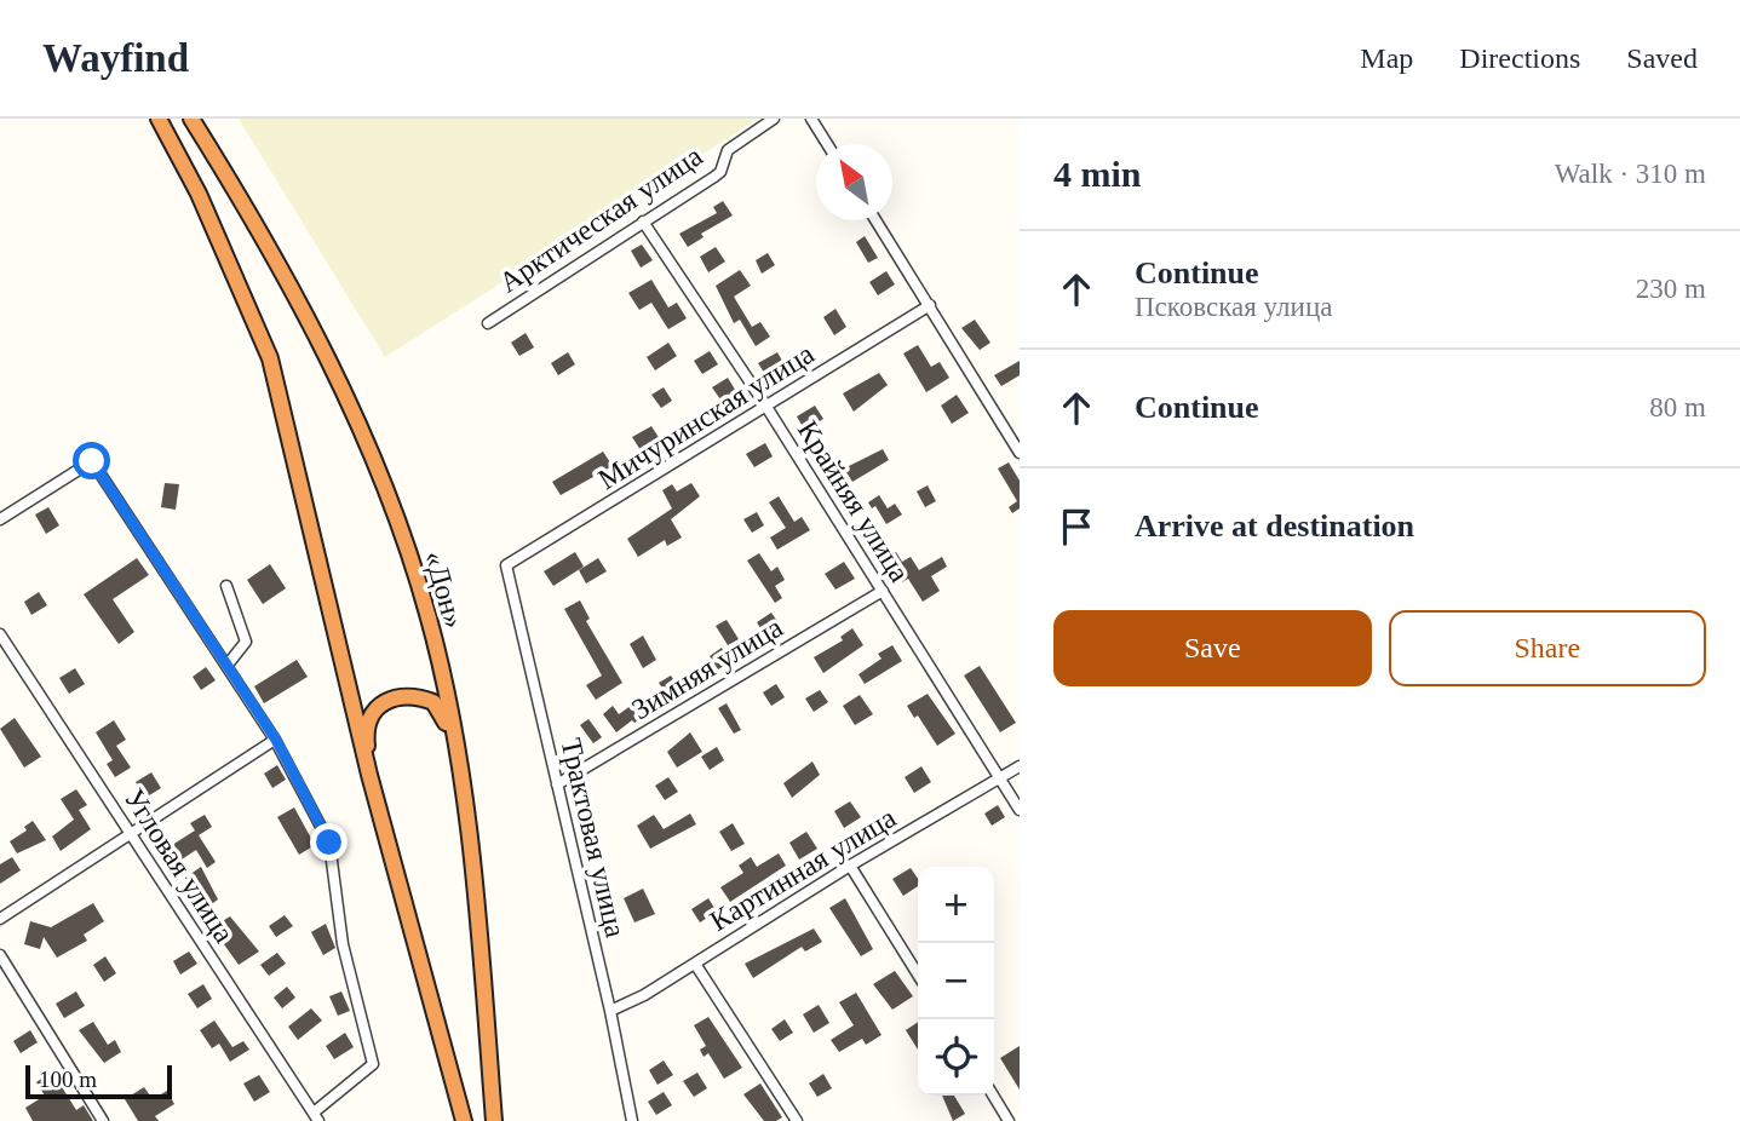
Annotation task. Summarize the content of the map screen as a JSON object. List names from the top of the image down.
{
  "streets": {
    "highway": ["«Дон»"],
    "street": [
      "Арктическая улица",
      "Мичуринская улица",
      "Крайняя улица",
      "Зимняя улица",
      "Трактовая улица",
      "Угловая улица",
      "Картинная улица"
    ]
  },
  "crossings": [
    ["Арктическая улица", "Крайняя улица"],
    ["Мичуринская улица", "Крайняя улица"],
    ["Мичуринская улица", "Трактовая улица"],
    ["Крайняя улица", "Зимняя улица"],
    ["Крайняя улица", "Картинная улица"],
    ["Зимняя улица", "Трактовая улица"],
    ["Трактовая улица", "Картинная улица"]
  ],
  "scale_bar": "100 m",
  "north": "top left",
  "page": {
    "header": "Wayfind",
    "nav": ["Map", "Directions", "Saved"],
    "heading": ["4 min", "Walk · 310 m"],
    "list": [
      ["Continue", "Псковская улица", "230 m"],
      ["Continue", "80 m"],
      "Arrive at destination"
    ],
    "buttons": ["Save", "Share"],
    "map_buttons": ["+", "−"],
    "scale": "100 m"
  }
}
